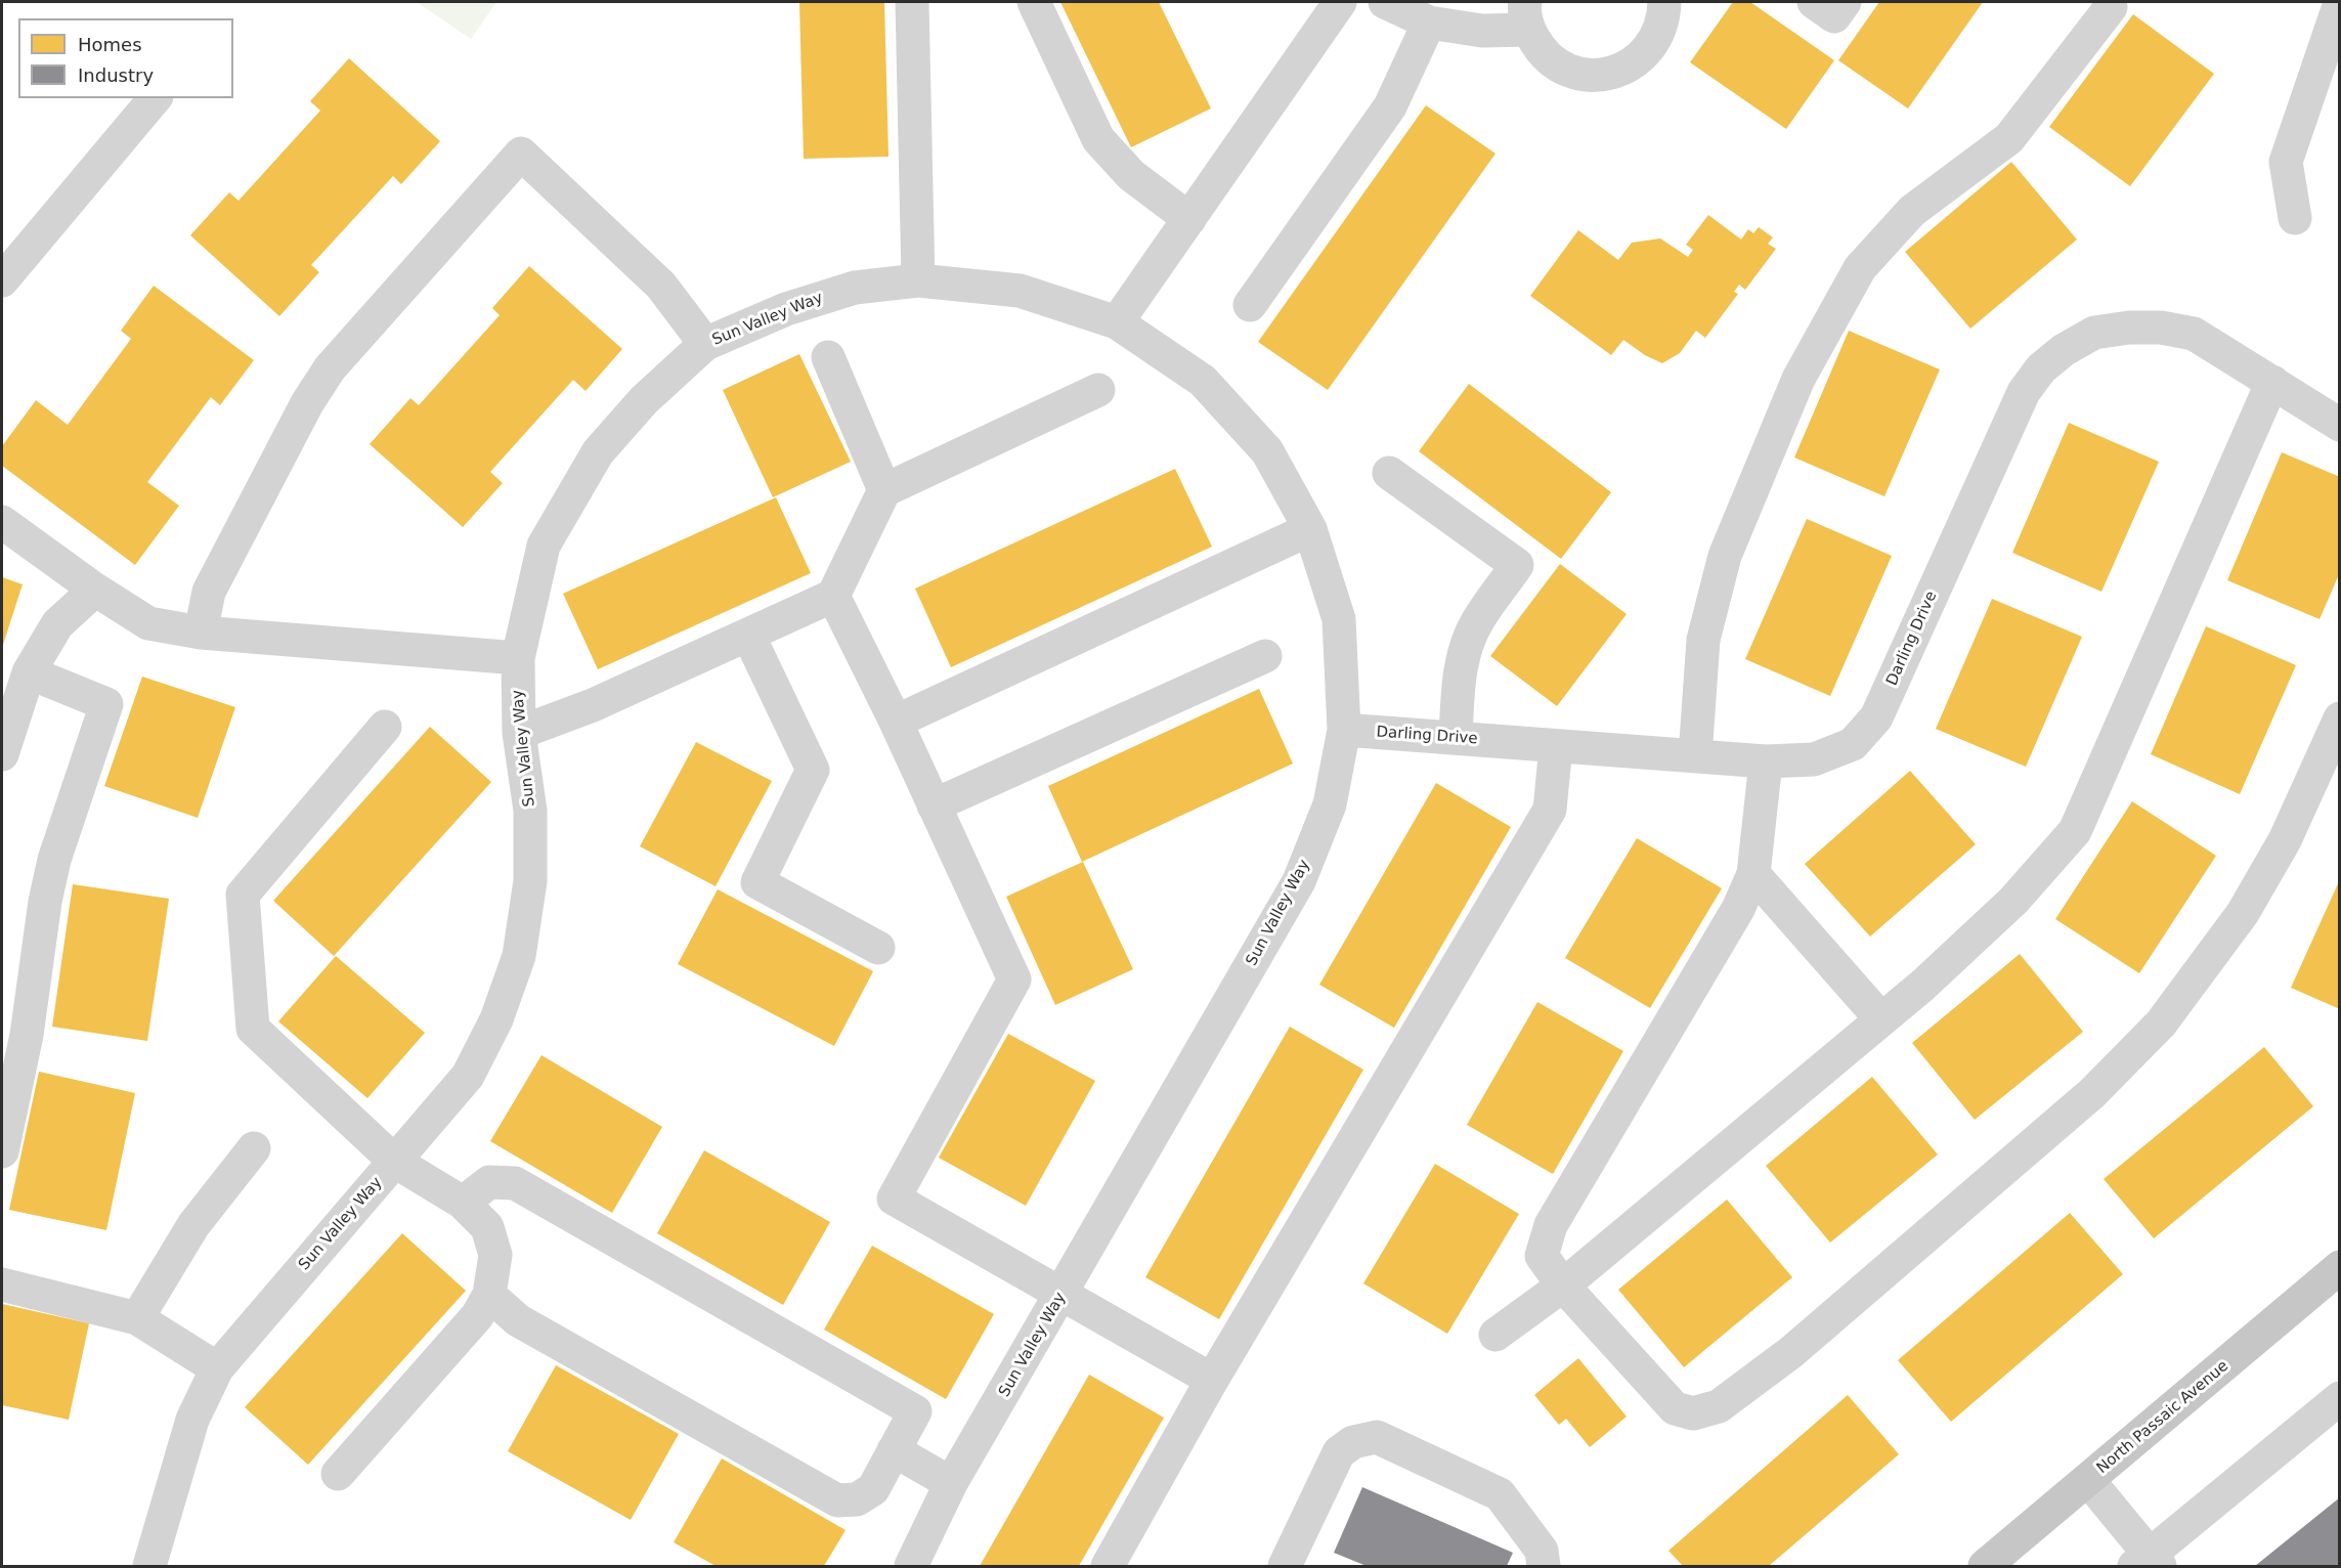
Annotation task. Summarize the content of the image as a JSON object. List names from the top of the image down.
{
  "streets": {
    "main road": ["North Passaic Avenue"],
    "street": ["Sun Valley Way", "Darling Drive"]
  },
  "crossings": [
    ["Sun Valley Way", "Darling Drive"]
  ],
  "legend": ["Homes", "Industry"]
}
